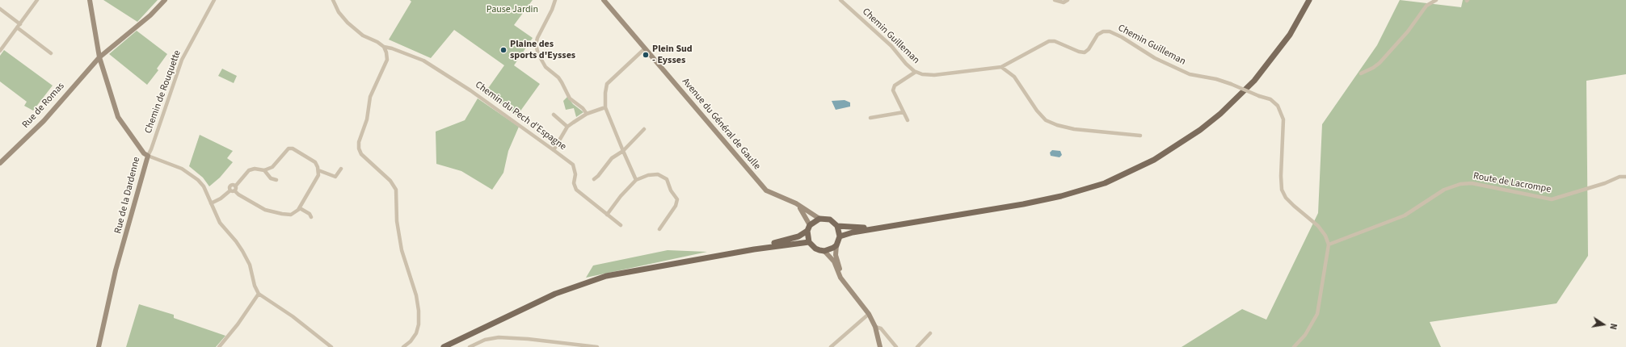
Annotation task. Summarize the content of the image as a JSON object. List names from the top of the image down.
{
  "streets": {
    "street": [
      "Chemin Guilleman",
      "Chemin de Rouquette",
      "Rue de Romas",
      "Chemin du Pech d'Espagne",
      "Avenue du Général de Gaulle",
      "Route de Lacrompe",
      "Rue de la Dardenne"
    ]
  },
  "crossings": [
    ["Chemin Guilleman", "Route de Lacrompe"],
    ["Chemin de Rouquette", "Rue de la Dardenne"],
    ["Rue de Romas", "Rue de la Dardenne"]
  ],
  "parks": ["Pause Jardin"],
  "places": ["Plaine des sports d'Eysses", "Plein Sud - Eysses"],
  "north": "right"
}
